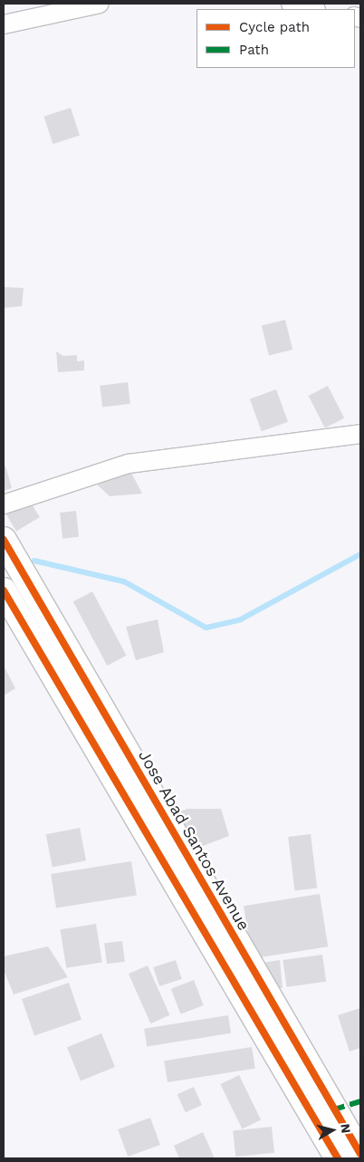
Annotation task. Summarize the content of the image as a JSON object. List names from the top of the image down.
{
  "streets": {
    "main road": ["Jose Abad Santos Avenue"]
  },
  "legend": ["Cycle path", "Path"],
  "north": "right"
}
